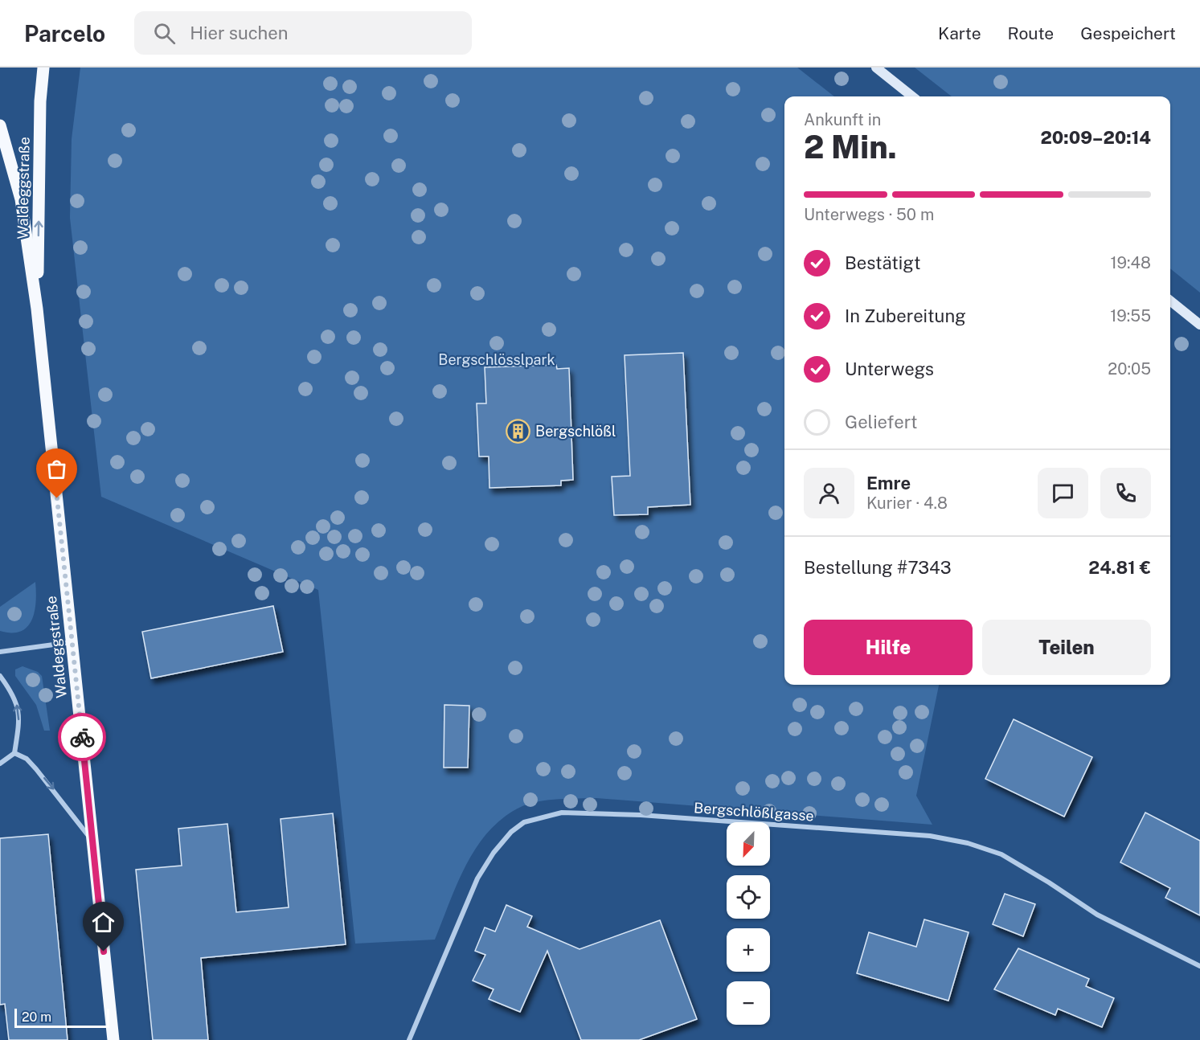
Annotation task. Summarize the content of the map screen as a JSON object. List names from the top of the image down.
{
  "streets": {
    "main road": ["Waldeggstraße"],
    "street": ["Bergschlößlgasse"]
  },
  "parks": ["Bergschlösslpark"],
  "places": {
    "building": ["Bergschlößl"]
  },
  "scale_bar": "20 m",
  "north": "bottom left",
  "page": {
    "header": "Parcelo",
    "search": "Hier suchen",
    "nav": ["Karte", "Route", "Gespeichert"],
    "heading": ["2 Min.", "Ankunft in", "20:09–20:14"],
    "panel": [
      "Emre",
      "Kurier · 4.8",
      "Bestellung #7343",
      "24.81 €"
    ],
    "bar": "Unterwegs · 50 m",
    "list": [
      ["Bestätigt", "19:48"],
      ["In Zubereitung", "19:55"],
      ["Unterwegs", "20:05"],
      "Geliefert"
    ],
    "buttons": ["Hilfe", "Teilen"],
    "map_buttons": ["+", "−"],
    "scale": "20 m"
  }
}
